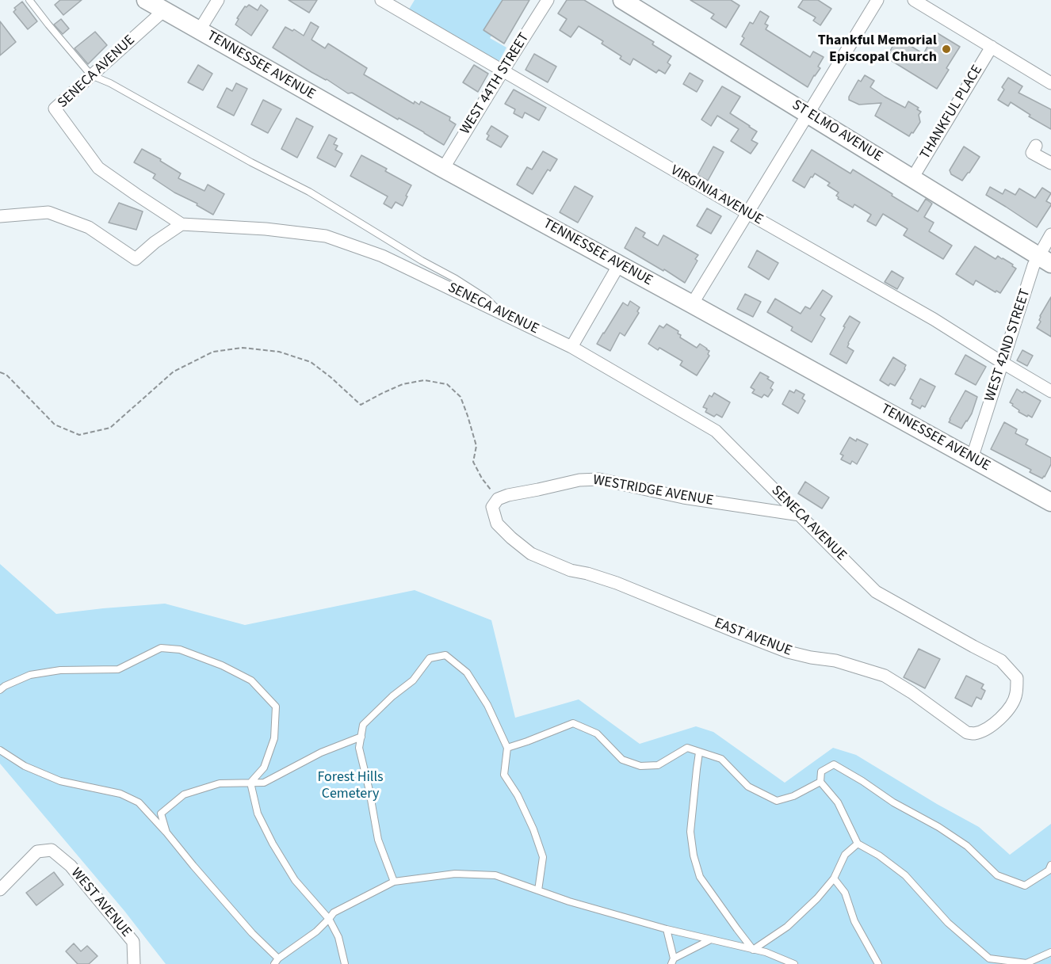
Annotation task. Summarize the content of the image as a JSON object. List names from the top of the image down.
{
  "streets": {
    "street": [
      "TENNESSEE AVENUE",
      "SENECA AVENUE",
      "WEST 44TH STREET",
      "THANKFUL PLACE",
      "ST ELMO AVENUE",
      "VIRGINIA AVENUE",
      "WEST 42ND STREET",
      "WESTRIDGE AVENUE",
      "EAST AVENUE",
      "WEST AVENUE"
    ]
  },
  "crossings": [
    ["TENNESSEE AVENUE", "SENECA AVENUE"],
    ["TENNESSEE AVENUE", "WEST 44TH STREET"],
    ["TENNESSEE AVENUE", "WEST 42ND STREET"],
    ["SENECA AVENUE", "WESTRIDGE AVENUE"],
    ["SENECA AVENUE", "EAST AVENUE"],
    ["WEST 44TH STREET", "VIRGINIA AVENUE"],
    ["THANKFUL PLACE", "ST ELMO AVENUE"],
    ["ST ELMO AVENUE", "WEST 42ND STREET"],
    ["VIRGINIA AVENUE", "WEST 42ND STREET"],
    ["WESTRIDGE AVENUE", "EAST AVENUE"]
  ],
  "parks": ["Forest Hills Cemetery"],
  "places": ["Thankful Memorial Episcopal Church"]
}
